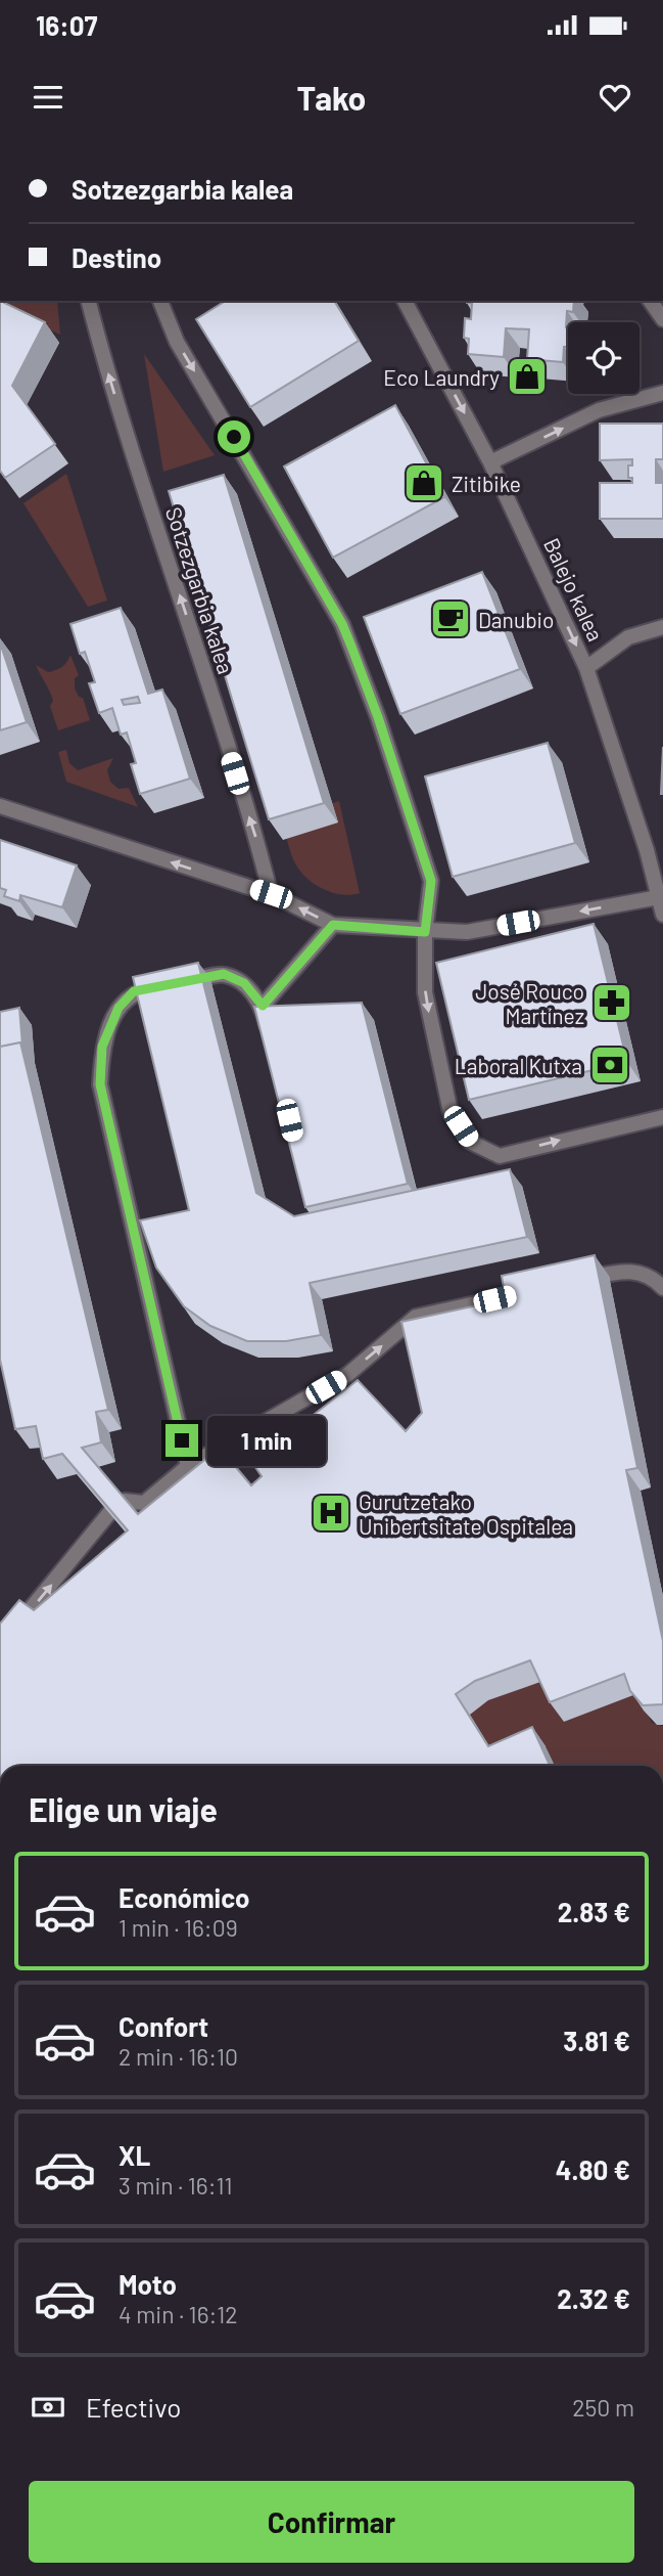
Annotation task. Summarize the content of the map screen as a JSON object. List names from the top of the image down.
{
  "streets": {
    "street": ["Balejo kalea", "Sotzezgarbia kalea"]
  },
  "one_way": ["Balejo kalea"],
  "places": {
    "shop": ["Eco Laundry", "Zitibike"],
    "cafe": ["Danubio"],
    "pharmacy": ["José Rouco Martínez"],
    "bank": ["Laboral Kutxa"],
    "hospital": ["Gurutzetako Unibertsitate Ospitalea"]
  },
  "page": {
    "status": "16:07",
    "header": "Tako",
    "banner": ["Sotzezgarbia kalea", "Destino"],
    "bubble": "1 min",
    "heading": "Elige un viaje",
    "list": [
      {
        "name": "Económico",
        "note": "1 min · 16:09",
        "value": "2.83 €"
      },
      {
        "name": "Confort",
        "note": "2 min · 16:10",
        "value": "3.81 €"
      },
      {
        "name": "XL",
        "note": "3 min · 16:11",
        "value": "4.80 €"
      },
      {
        "name": "Moto",
        "note": "4 min · 16:12",
        "value": "2.32 €"
      }
    ],
    "pay": ["Efectivo", "250 m"],
    "buttons": "Confirmar"
  }
}
